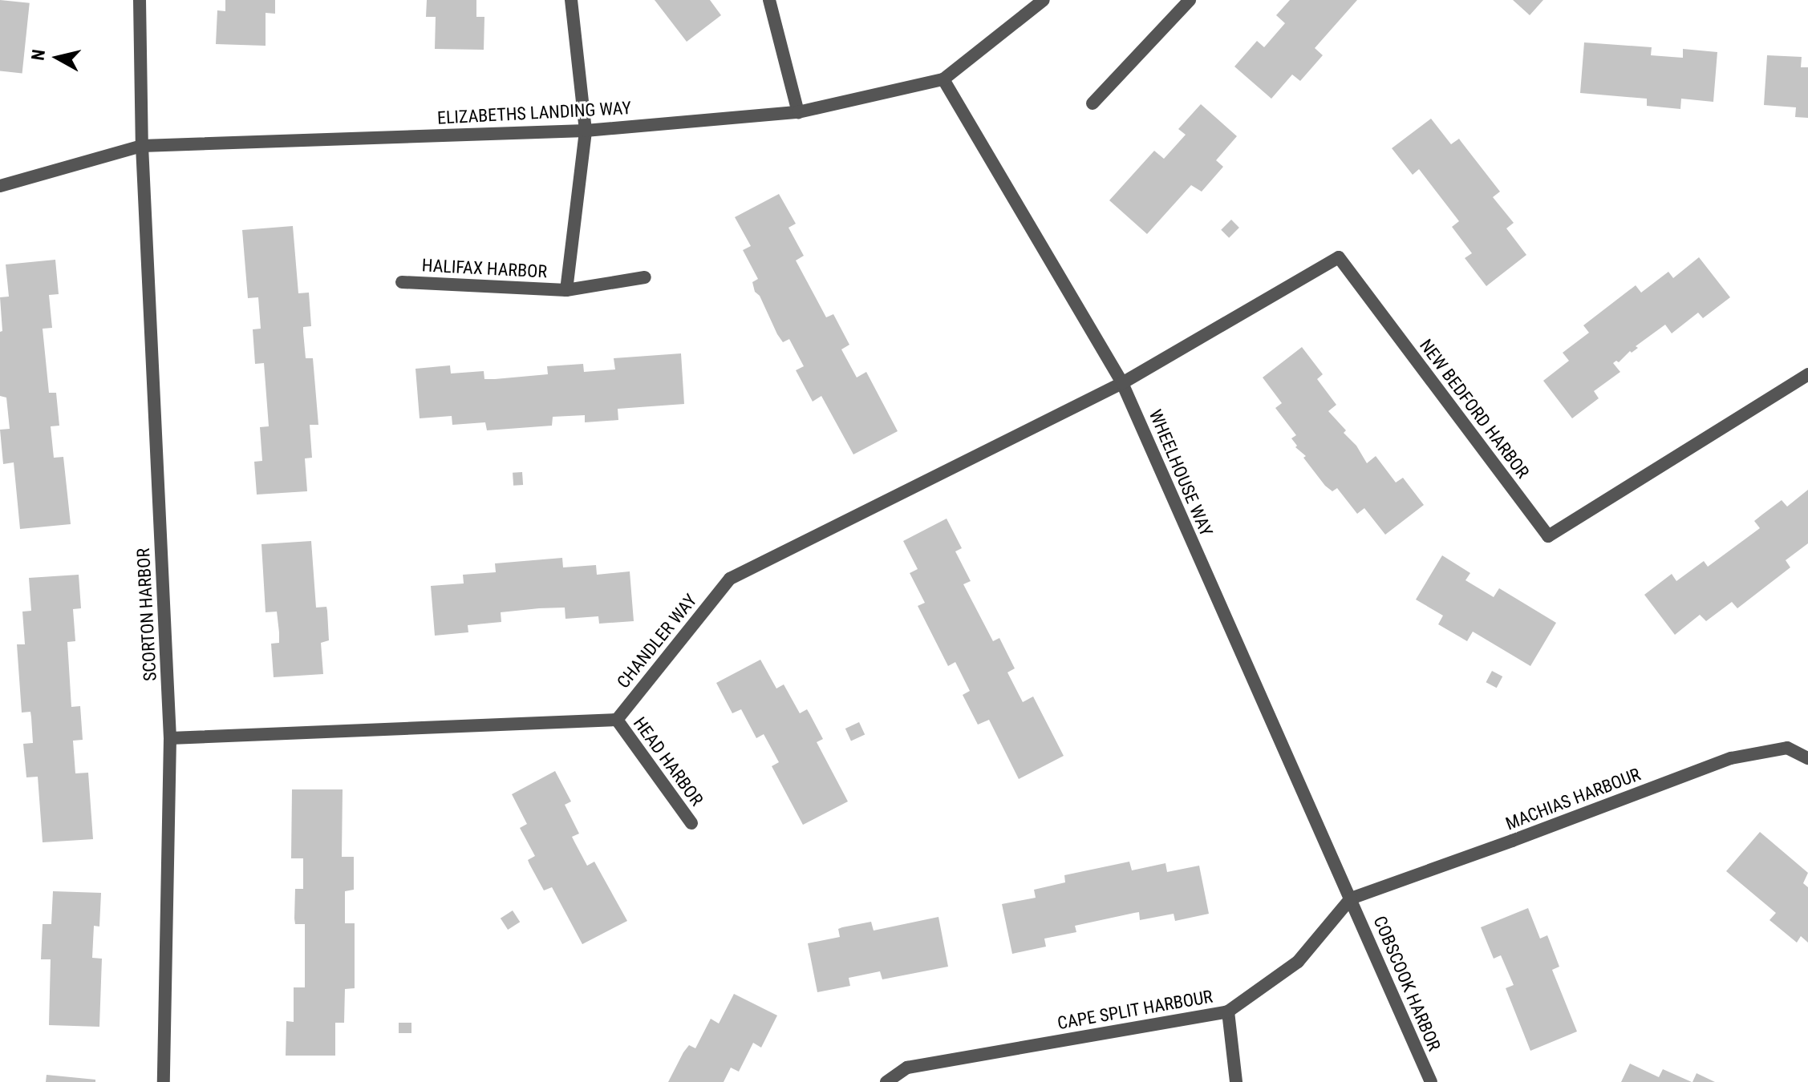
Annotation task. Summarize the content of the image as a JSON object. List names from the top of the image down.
{
  "streets": {
    "street": [
      "ELIZABETHS LANDING WAY",
      "HALIFAX HARBOR",
      "NEW BEDFORD HARBOR",
      "WHEELHOUSE WAY",
      "SCORTON HARBOR",
      "CHANDLER WAY",
      "HEAD HARBOR",
      "MACHIAS HARBOUR",
      "COBSCOOK HARBOR",
      "CAPE SPLIT HARBOUR"
    ]
  },
  "crossings": [
    ["ELIZABETHS LANDING WAY", "HALIFAX HARBOR"],
    ["ELIZABETHS LANDING WAY", "WHEELHOUSE WAY"],
    ["ELIZABETHS LANDING WAY", "SCORTON HARBOR"],
    ["NEW BEDFORD HARBOR", "WHEELHOUSE WAY"],
    ["NEW BEDFORD HARBOR", "CHANDLER WAY"],
    ["WHEELHOUSE WAY", "CHANDLER WAY"],
    ["WHEELHOUSE WAY", "MACHIAS HARBOUR"],
    ["WHEELHOUSE WAY", "COBSCOOK HARBOR"],
    ["WHEELHOUSE WAY", "CAPE SPLIT HARBOUR"],
    ["CHANDLER WAY", "HEAD HARBOR"],
    ["MACHIAS HARBOUR", "COBSCOOK HARBOR"],
    ["MACHIAS HARBOUR", "CAPE SPLIT HARBOUR"],
    ["COBSCOOK HARBOR", "CAPE SPLIT HARBOUR"]
  ],
  "north": "left"
}
